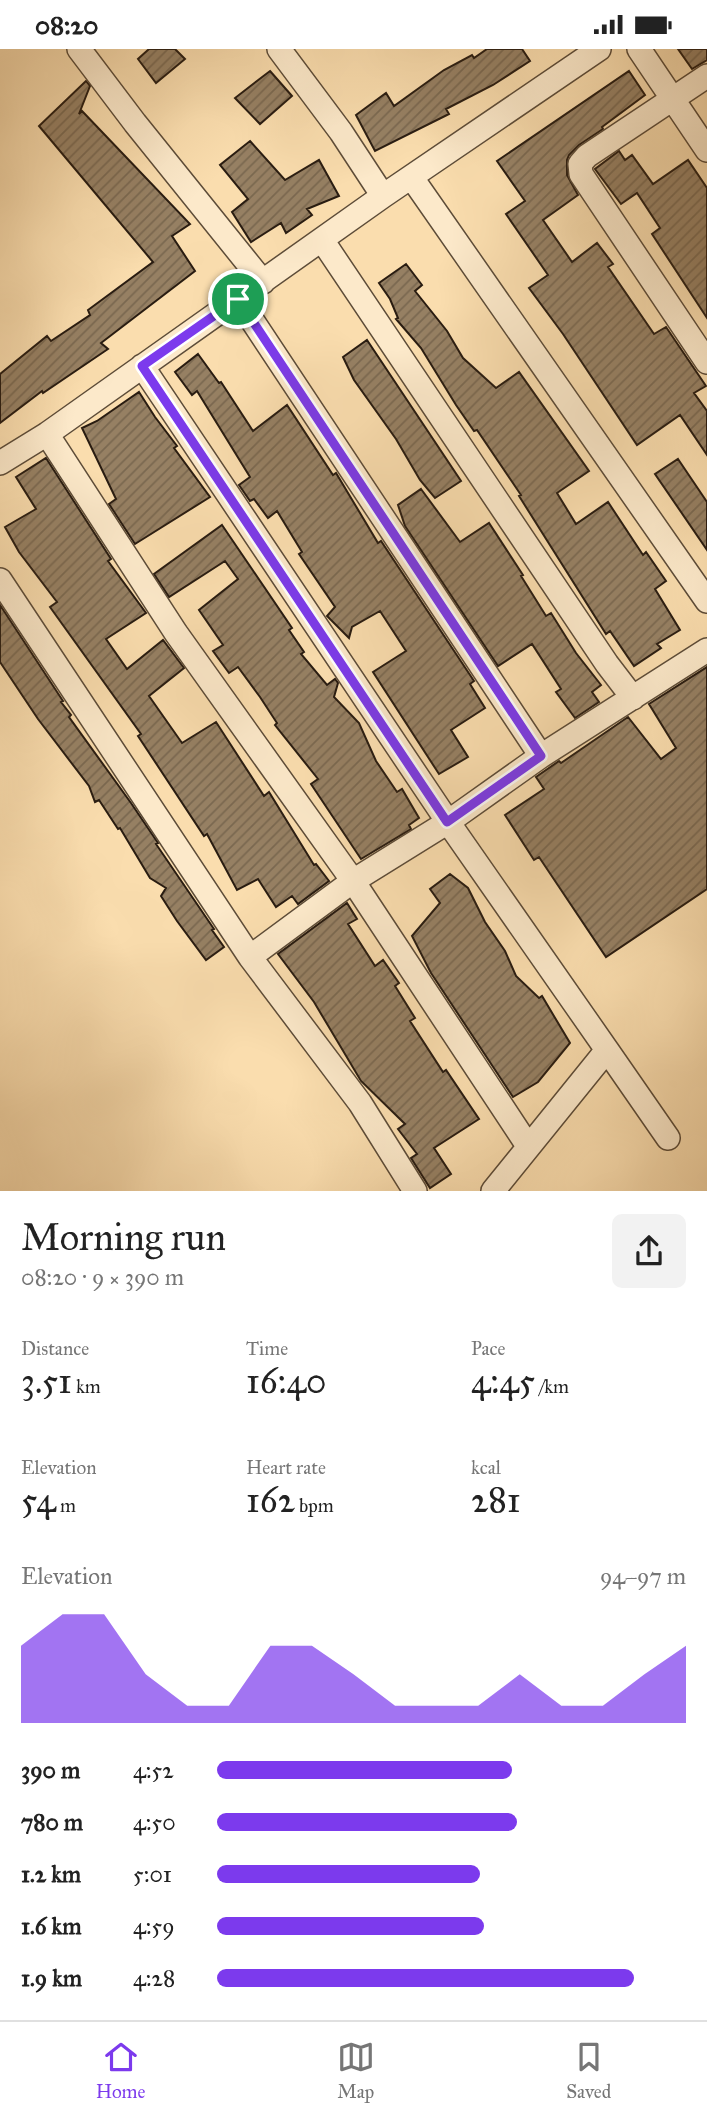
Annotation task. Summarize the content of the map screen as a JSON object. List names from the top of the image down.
{
  "page": {
    "status": "08:20",
    "heading": ["Morning run", "08:20 · 9 × 390 m"],
    "stats": [
      ["Distance", "3.51 km"],
      ["Time", "16:40"],
      ["Pace", "4:45 /km"],
      ["Elevation", "54 m"],
      ["Heart rate", "162 bpm"],
      ["kcal", "281"]
    ],
    "chart": ["Elevation", "94–97 m"],
    "list": [
      {
        "name": "390 m",
        "note": "4:52"
      },
      {
        "name": "780 m",
        "note": "4:50"
      },
      {
        "name": "1.2 km",
        "note": "5:01"
      },
      {
        "name": "1.6 km",
        "note": "4:59"
      },
      {
        "name": "1.9 km",
        "note": "4:28"
      }
    ],
    "tabs": ["Home", "Map", "Saved"]
  }
}
